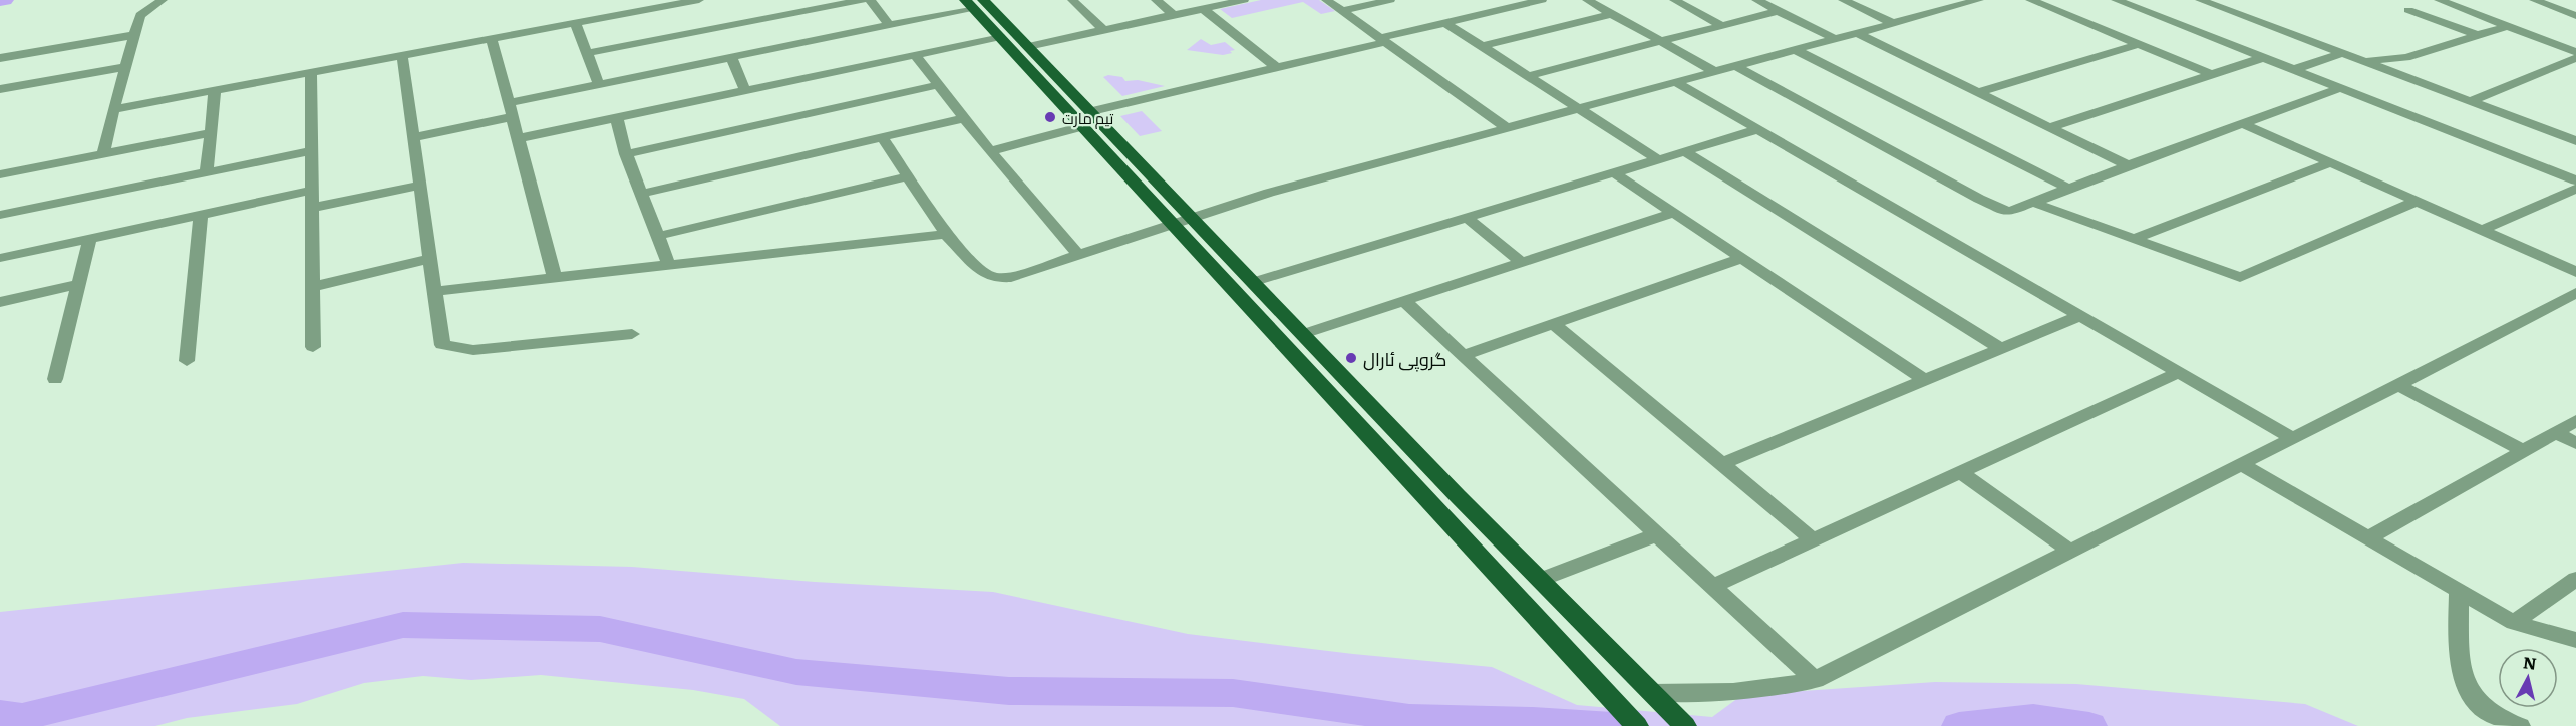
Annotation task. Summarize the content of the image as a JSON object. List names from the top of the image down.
{
  "places": ["تیم مارت", "گروپی ئارال"],
  "north": "top"
}
